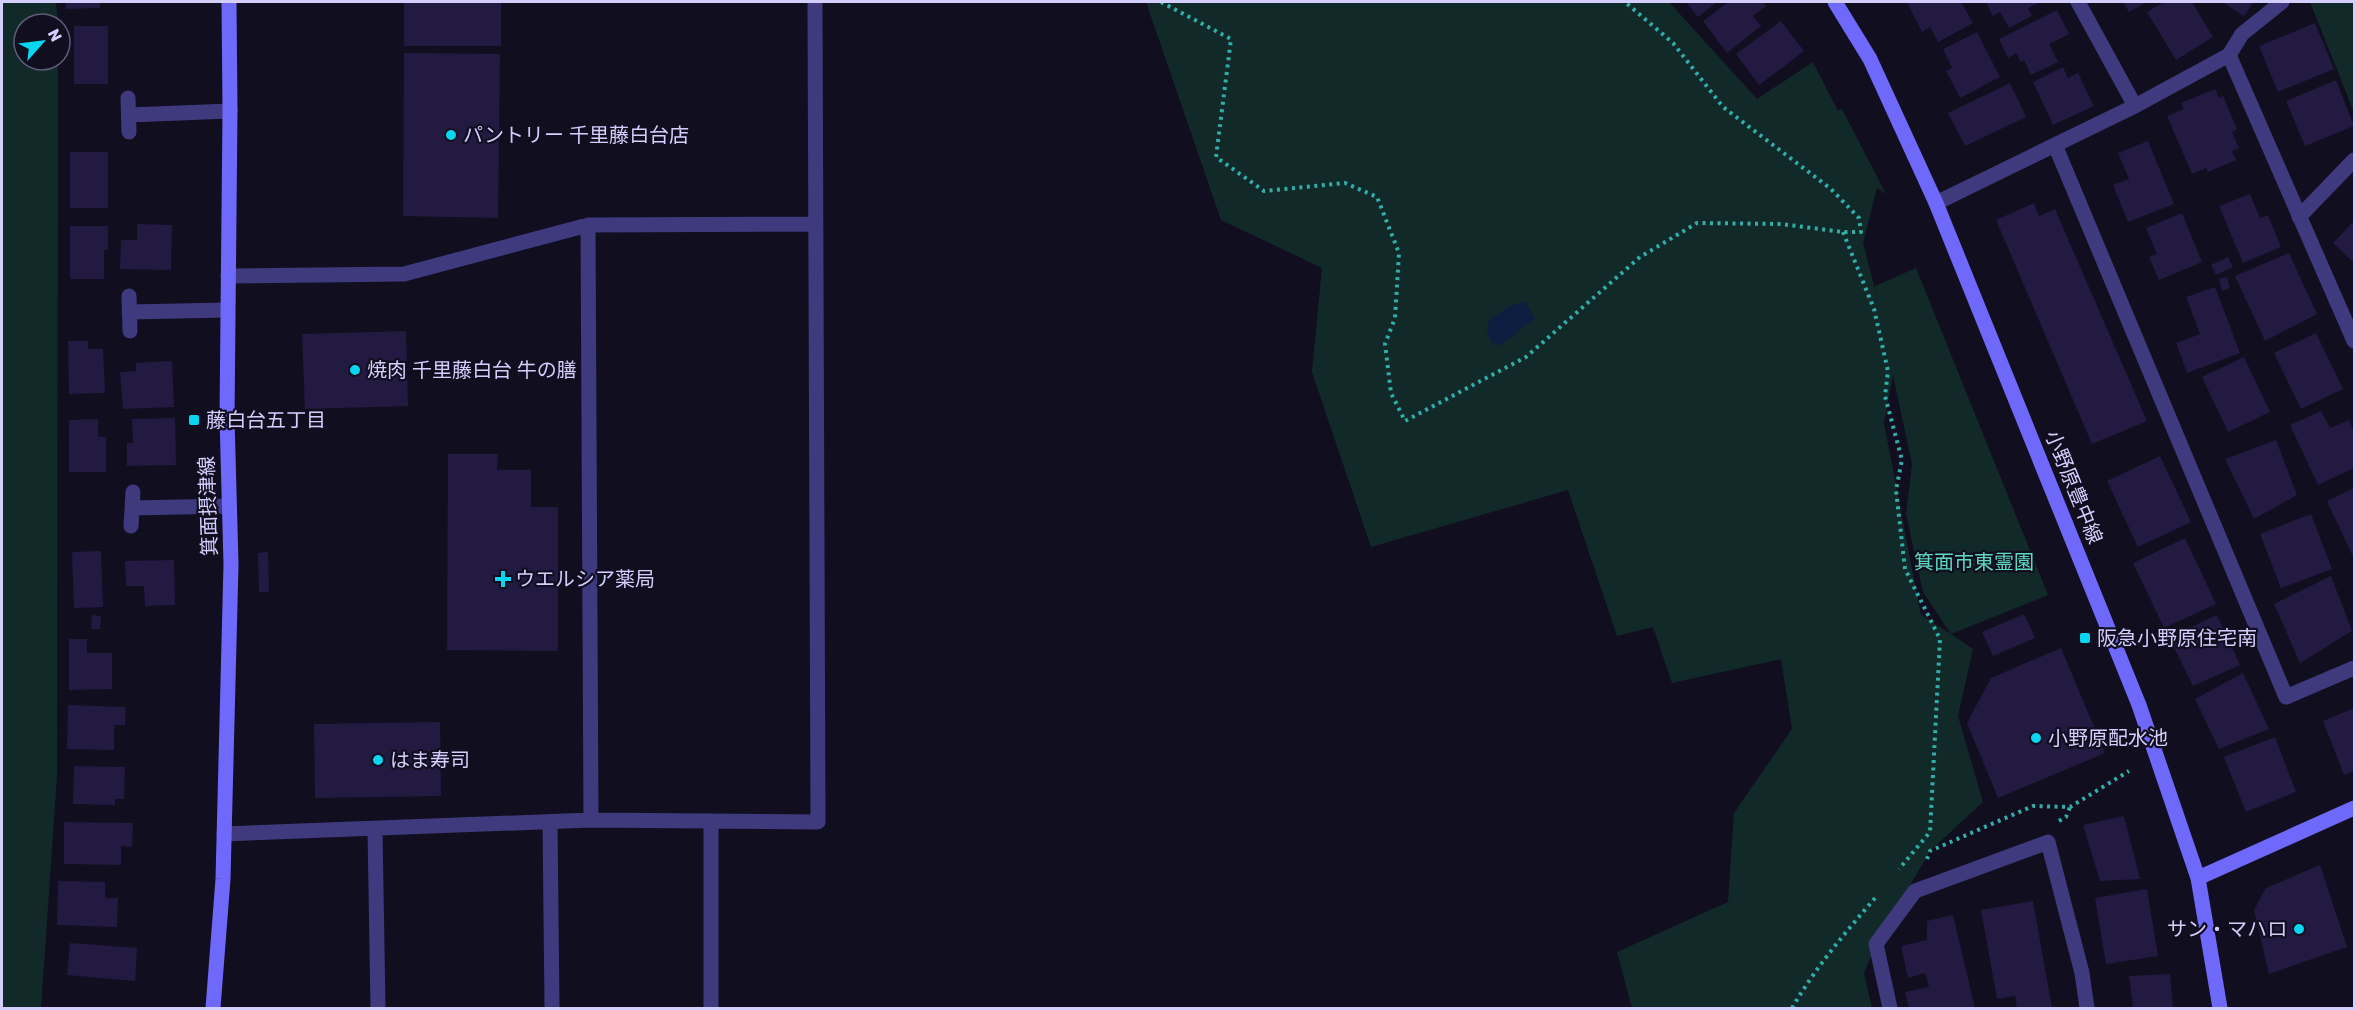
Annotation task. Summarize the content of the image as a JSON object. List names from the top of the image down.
{
  "streets": {
    "street": ["小野原豊中線", "箕面摂津線"]
  },
  "parks": ["箕面市東霊園"],
  "places": {
    "other": [
      "パントリー 千里藤白台店",
      "焼肉 千里藤白台 牛の膳",
      "小野原配水池",
      "はま寿司",
      "サン・マハロ"
    ],
    "transit": ["藤白台五丁目", "阪急小野原住宅南"],
    "health": ["ウエルシア薬局"]
  },
  "north": "top right"
}
